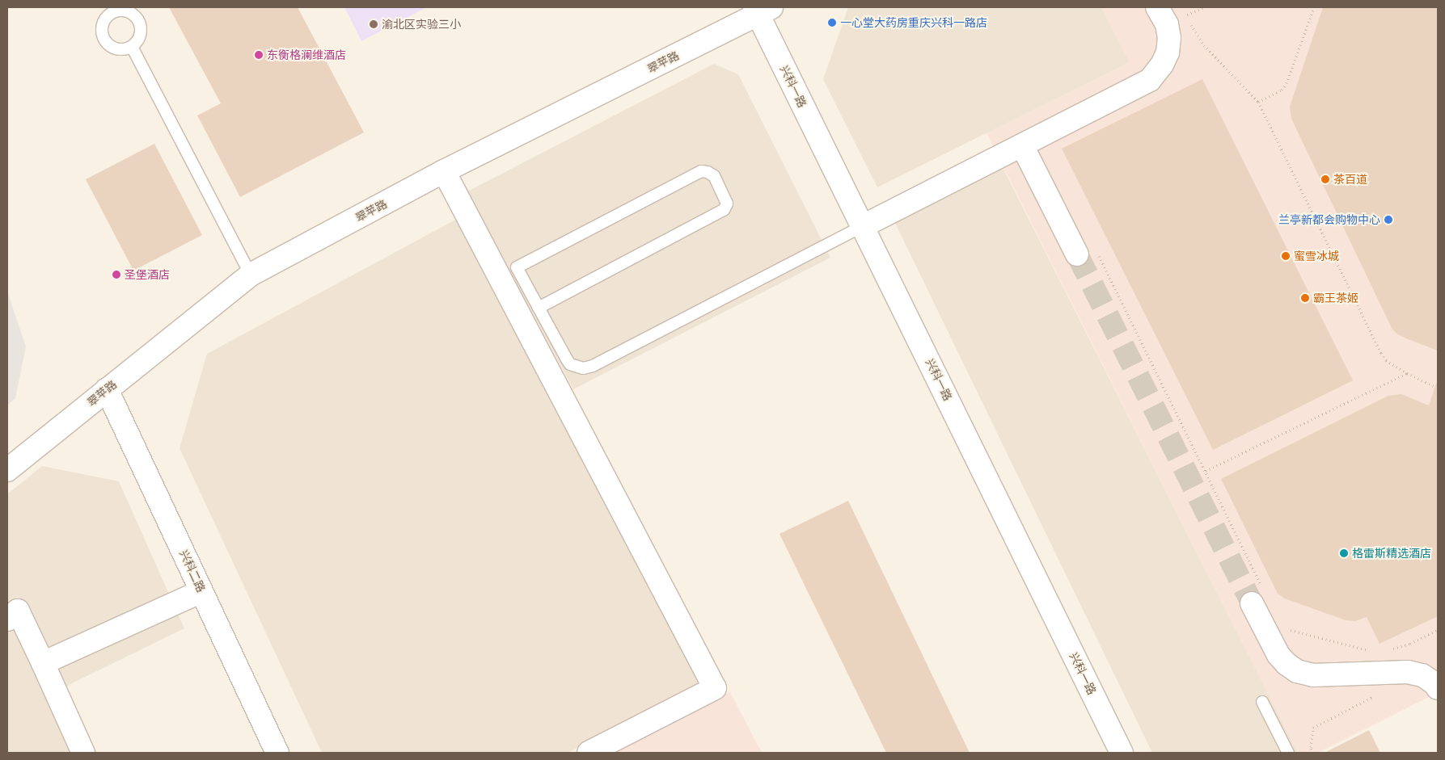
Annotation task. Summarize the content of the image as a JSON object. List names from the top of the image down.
{
  "streets": {
    "street": ["翠苹路", "兴科一路", "兴科二路"]
  },
  "crossings": [
    ["翠苹路", "兴科一路"],
    ["翠苹路", "兴科二路"]
  ],
  "places": [
    "一心堂大药房重庆兴科一路店",
    "渝北区实验三小",
    "东衡格澜维酒店",
    "茶百道",
    "兰亭新都会购物中心",
    "蜜雪冰城",
    "圣堡酒店",
    "霸王茶姬",
    "格雷斯精选酒店"
  ]
}
